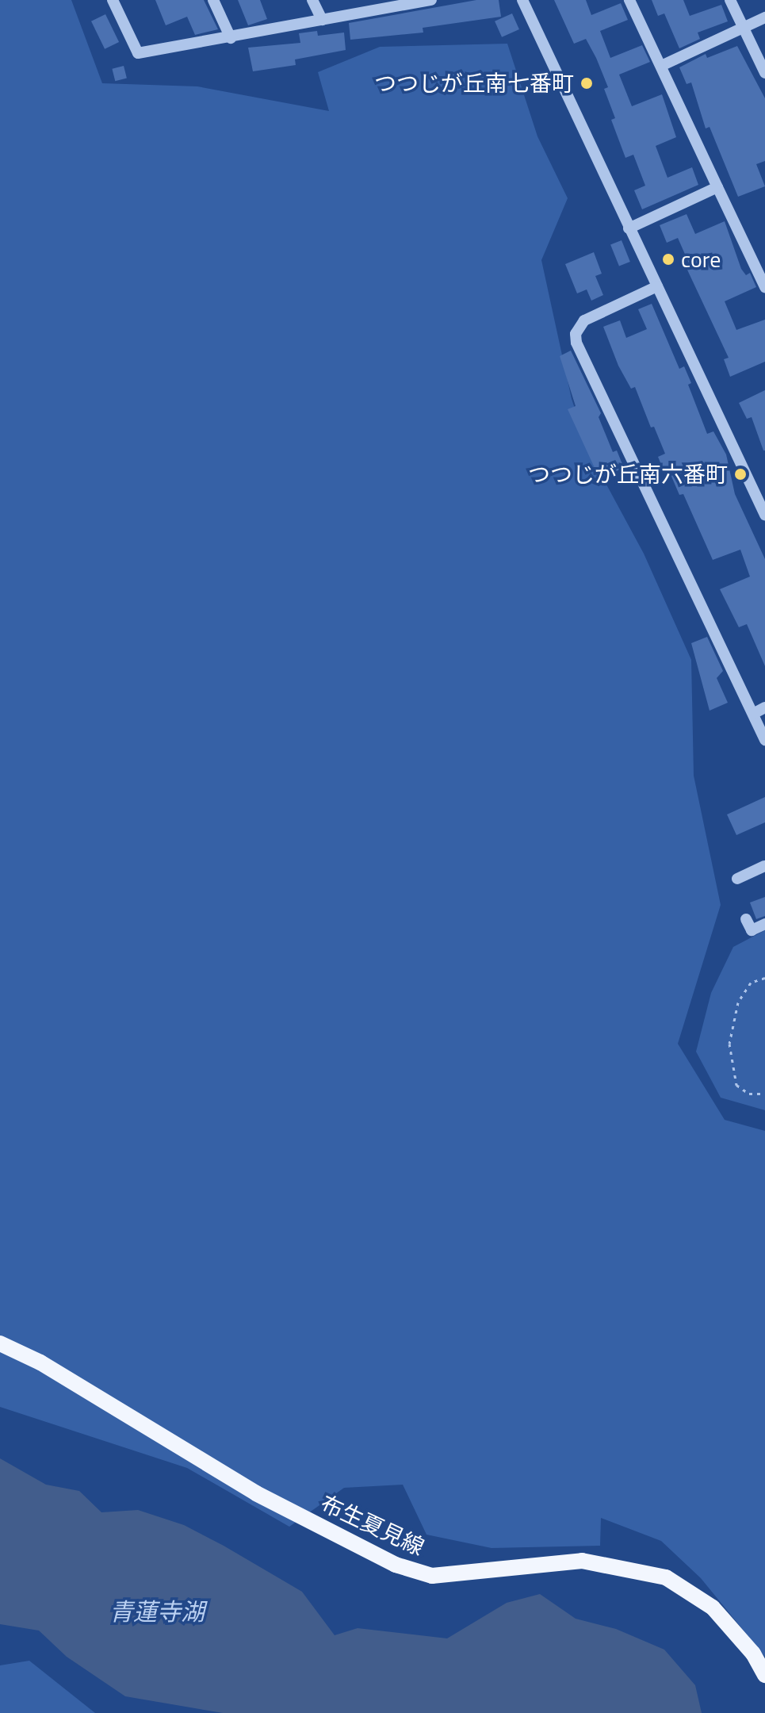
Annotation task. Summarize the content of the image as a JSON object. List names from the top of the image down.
{
  "streets": {
    "main road": ["布生夏見線"]
  },
  "water": ["青蓮寺湖"],
  "places": ["つつじが丘南七番町", "core", "つつじが丘南六番町"]
}
